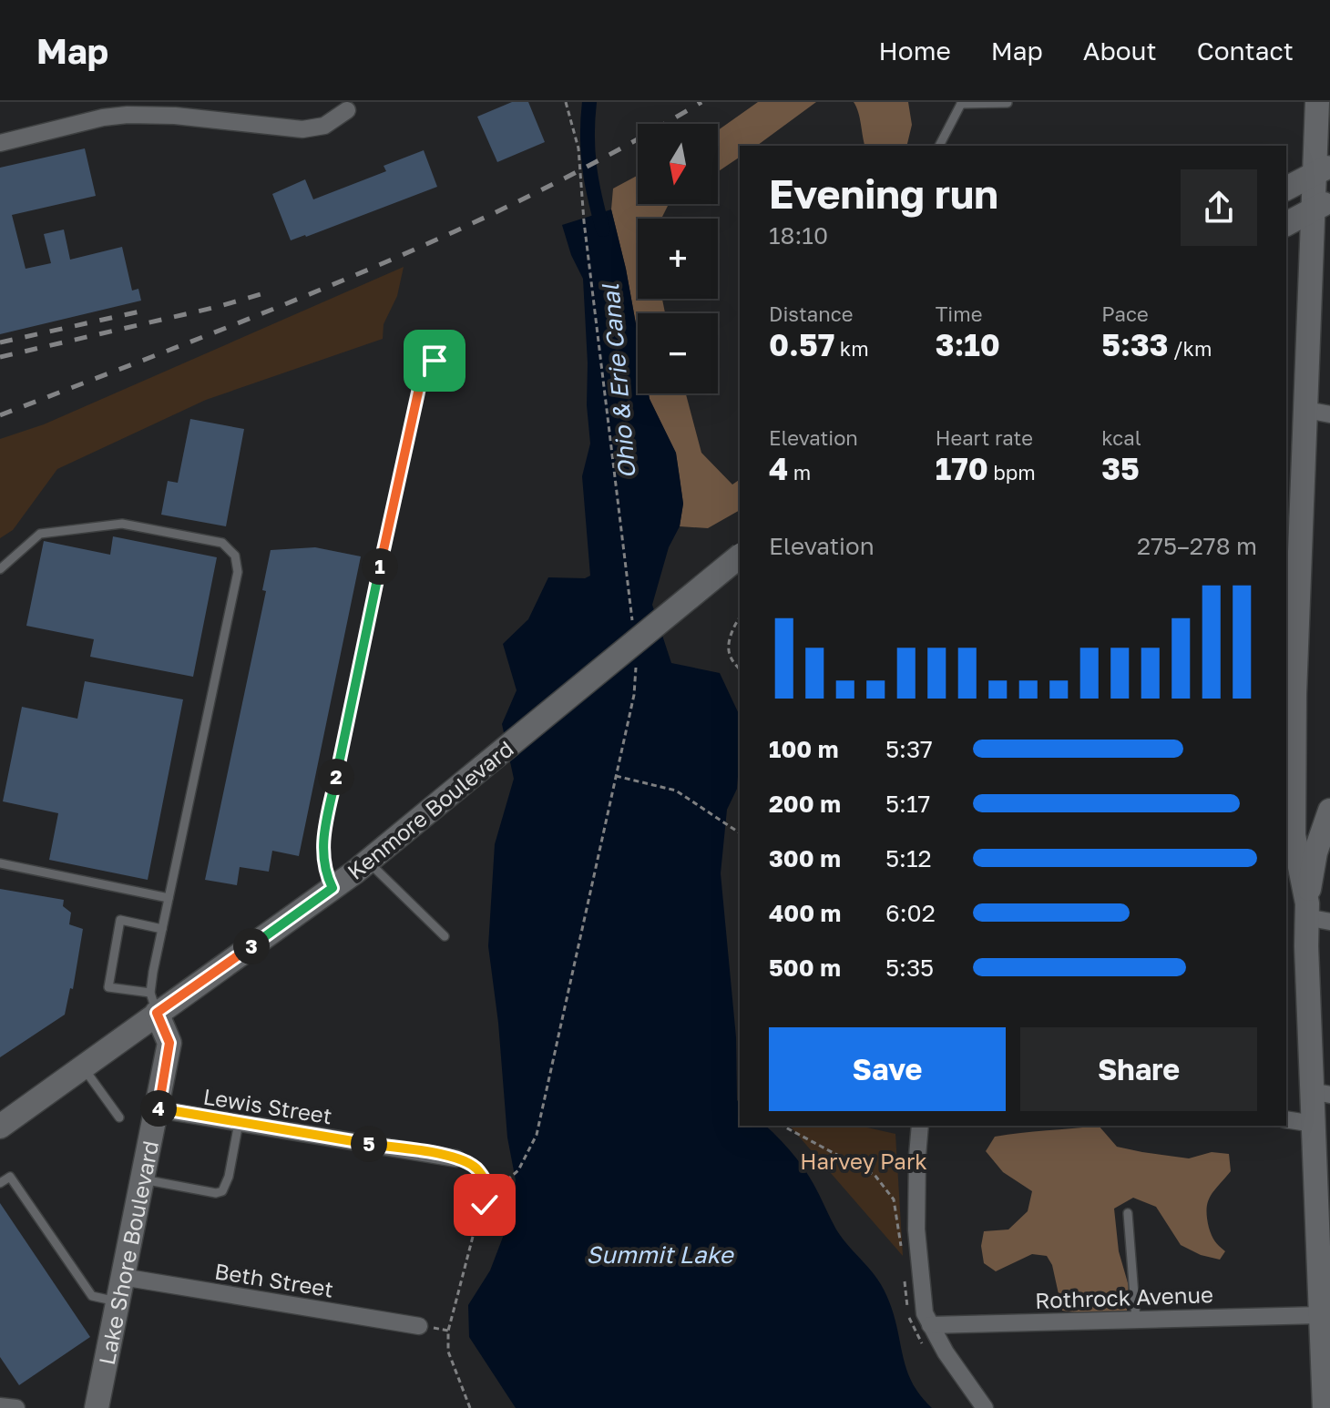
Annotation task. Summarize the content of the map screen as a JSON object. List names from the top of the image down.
{
  "streets": {
    "main road": ["Kenmore Boulevard", "Lake Shore Boulevard"],
    "street": ["Lewis Street", "Beth Street", "Rothrock Avenue"]
  },
  "crossings": [
    ["Kenmore Boulevard", "Lake Shore Boulevard"],
    ["Lewis Street", "Lake Shore Boulevard"],
    ["Lake Shore Boulevard", "Beth Street"]
  ],
  "water": ["Ohio & Erie Canal", "Summit Lake"],
  "parks": ["Harvey Park"],
  "north": "bottom",
  "page": {
    "header": "Map",
    "nav": [
      "Home",
      "Map",
      "About",
      "Contact"
    ],
    "map_buttons": ["+", "−"],
    "heading": ["Evening run", "18:10"],
    "stats": [
      ["Distance", "0.57 km"],
      ["Time", "3:10"],
      ["Pace", "5:33 /km"],
      ["Elevation", "4 m"],
      ["Heart rate", "170 bpm"],
      ["kcal", "35"]
    ],
    "chart": ["Elevation", "275–278 m"],
    "pins": [
      "1",
      "2",
      "3",
      "4",
      "5"
    ],
    "list": [
      {
        "name": "100 m",
        "note": "5:37"
      },
      {
        "name": "200 m",
        "note": "5:17"
      },
      {
        "name": "300 m",
        "note": "5:12"
      },
      {
        "name": "400 m",
        "note": "6:02"
      },
      {
        "name": "500 m",
        "note": "5:35"
      }
    ],
    "buttons": ["Save", "Share"]
  }
}
